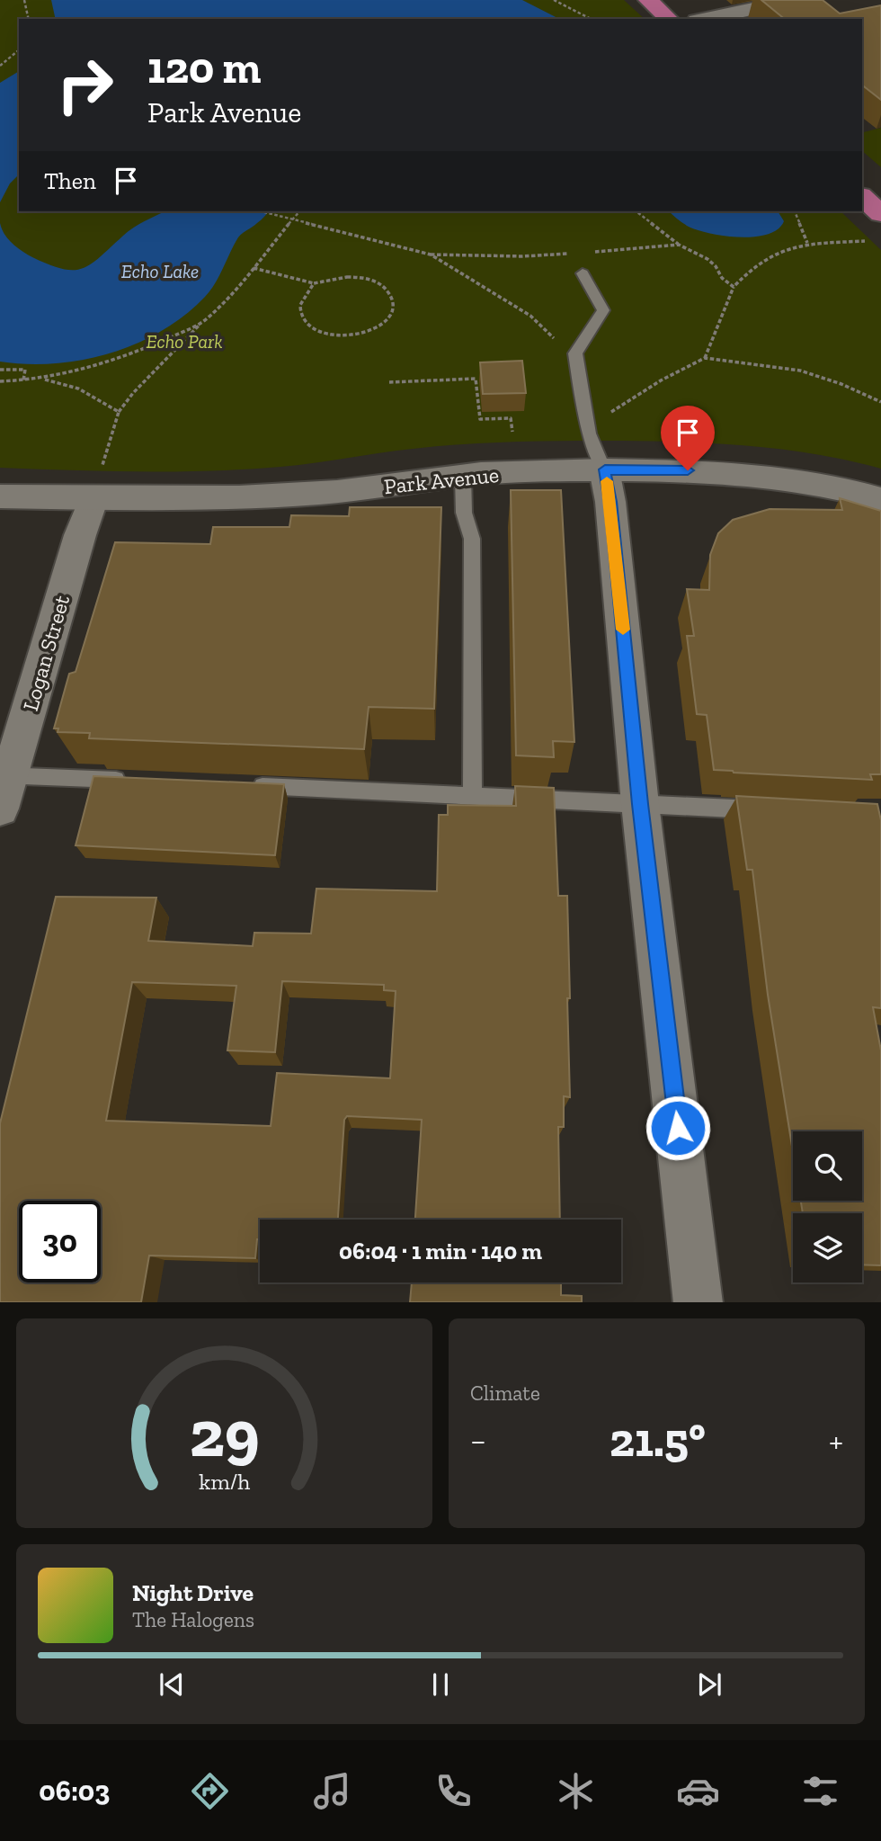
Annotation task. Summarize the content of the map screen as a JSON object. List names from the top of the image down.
{
  "streets": {
    "street": ["Park Avenue", "Logan Street"]
  },
  "crossings": [
    ["Park Avenue", "Logan Street"]
  ],
  "water": ["Echo Lake"],
  "parks": ["Echo Park"],
  "page": {
    "turn": ["120 m", "Park Avenue"],
    "then": "Then",
    "limit": "30",
    "trip": "06:04 · 1 min · 140 m",
    "tile": "Climate",
    "heat": ["−", "21.5°", "+"],
    "song": ["Night Drive", "The Halogens"],
    "tabs": "06:03",
    "gauge": ["29", "km/h"]
  }
}
